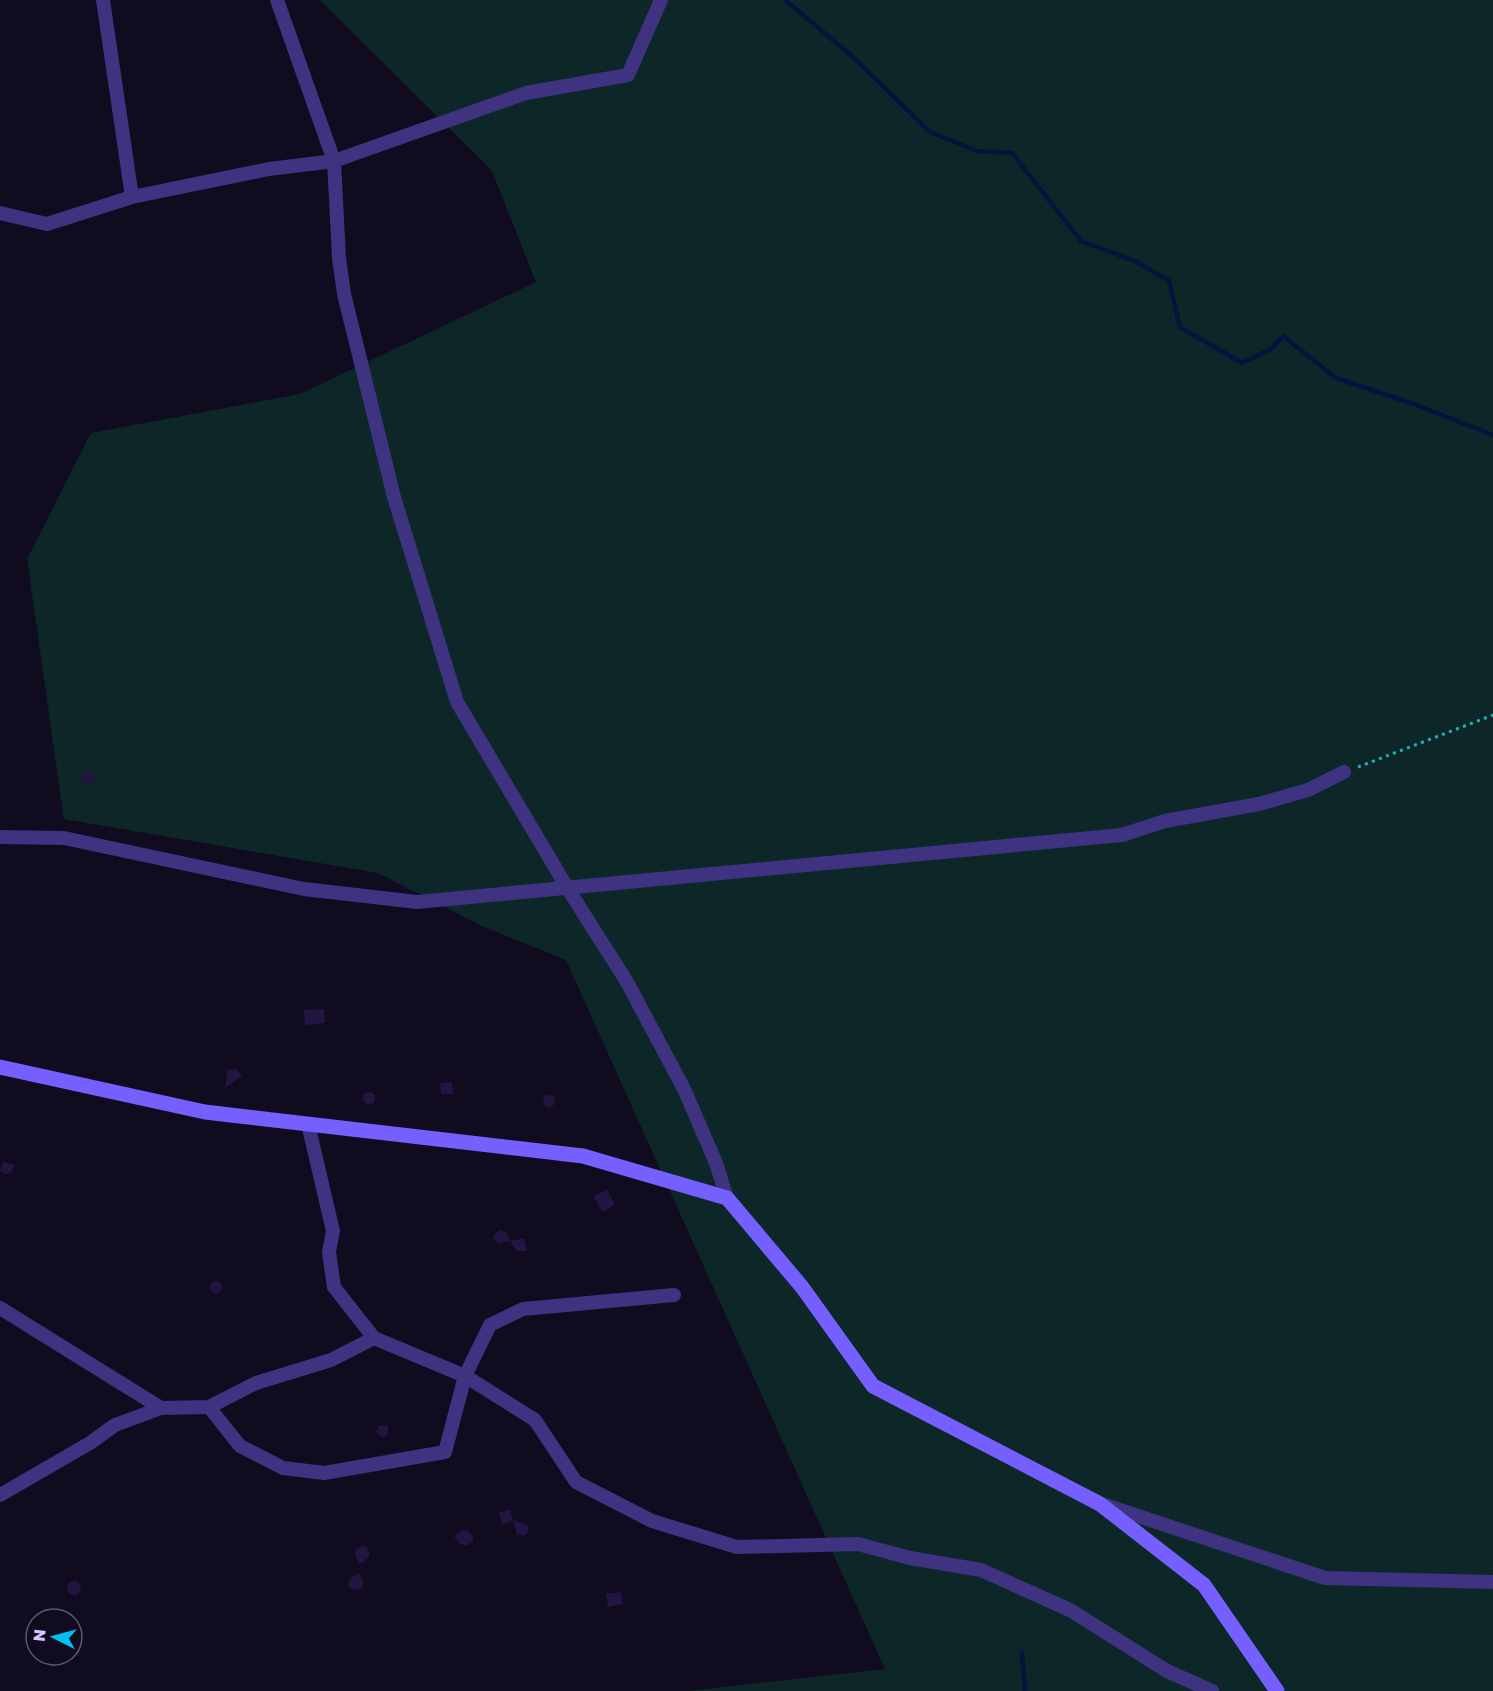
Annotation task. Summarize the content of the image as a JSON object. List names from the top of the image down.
{
  "north": "left"
}
